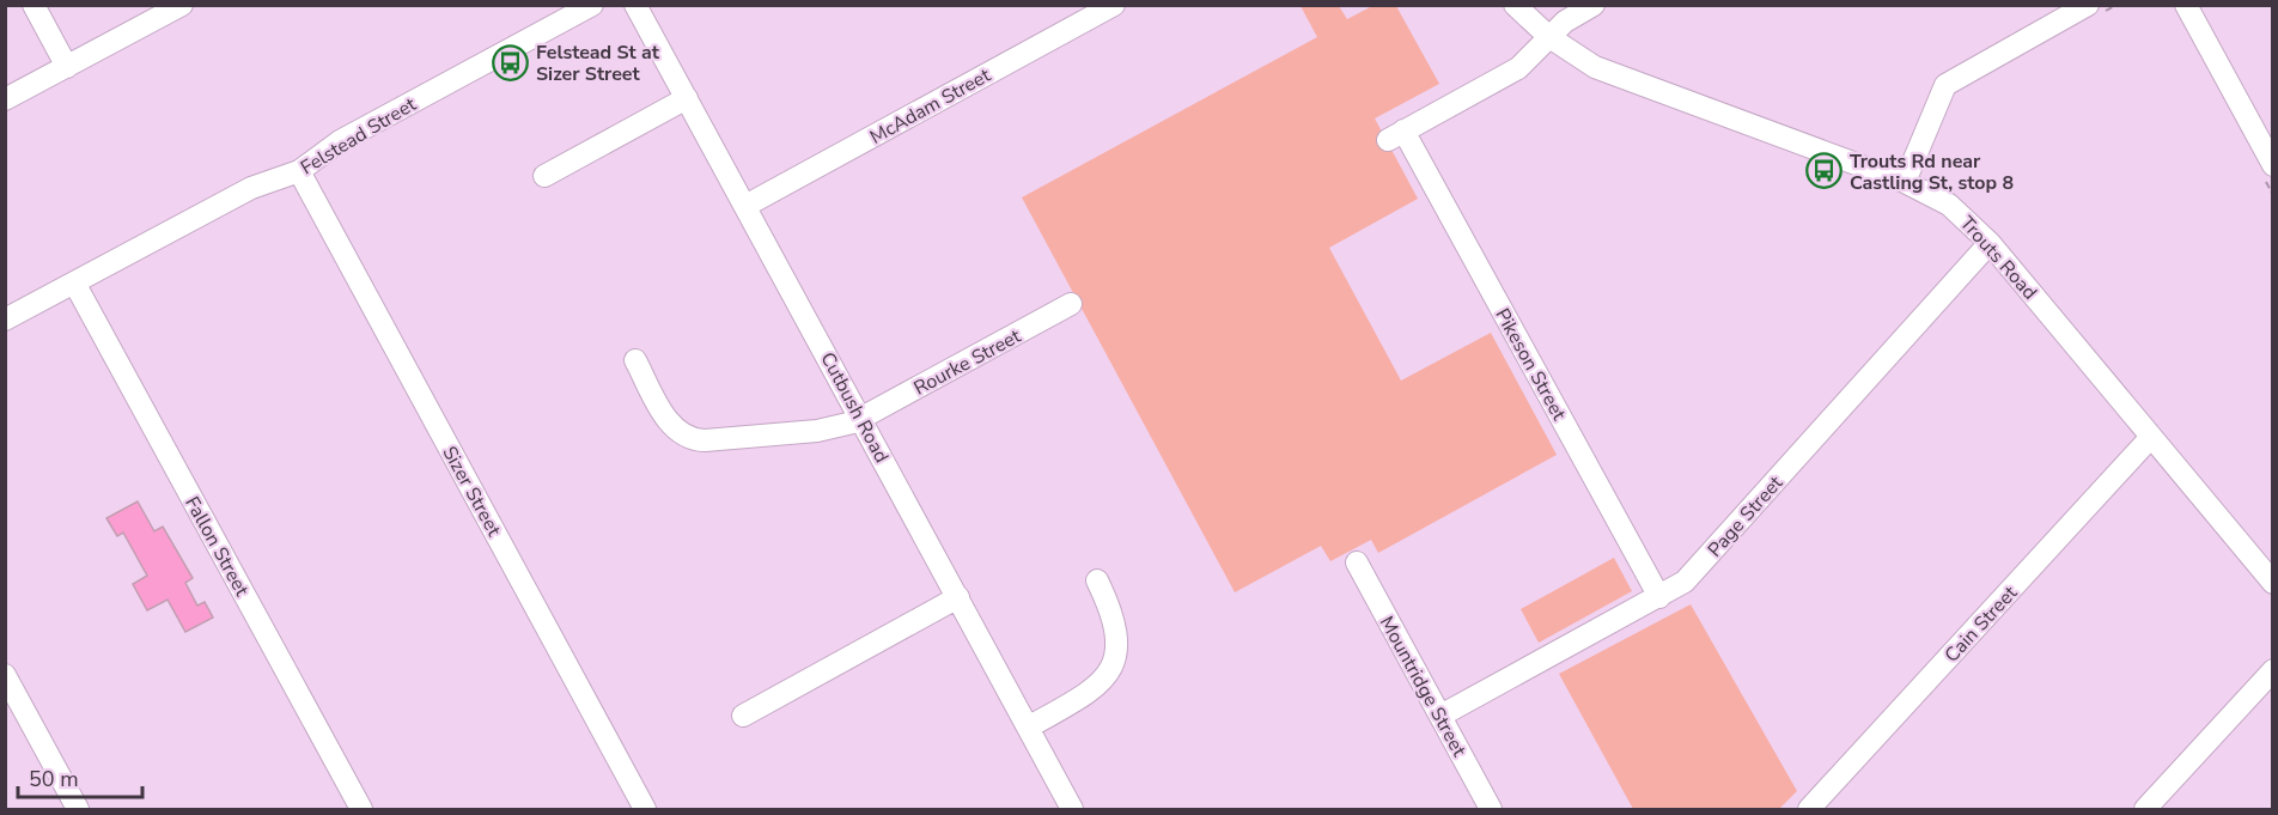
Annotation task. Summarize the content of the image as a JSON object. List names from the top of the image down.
{
  "streets": {
    "street": [
      "McAdam Street",
      "Felstead Street",
      "Trouts Road",
      "Rourke Street",
      "Pikeson Street",
      "Cutbush Road",
      "Sizer Street",
      "Page Street",
      "Fallon Street",
      "Cain Street",
      "Mountridge Street"
    ]
  },
  "crossings": [
    ["McAdam Street", "Cutbush Road"],
    ["Felstead Street", "Sizer Street"],
    ["Felstead Street", "Fallon Street"],
    ["Trouts Road", "Pikeson Street"],
    ["Trouts Road", "Page Street"],
    ["Trouts Road", "Cain Street"],
    ["Rourke Street", "Cutbush Road"],
    ["Pikeson Street", "Page Street"],
    ["Page Street", "Mountridge Street"]
  ],
  "places": {
    "bus stop": ["Felstead St at Sizer Street", "Trouts Rd near Castling St, stop 8"]
  },
  "scale_bar": "50 m"
}
